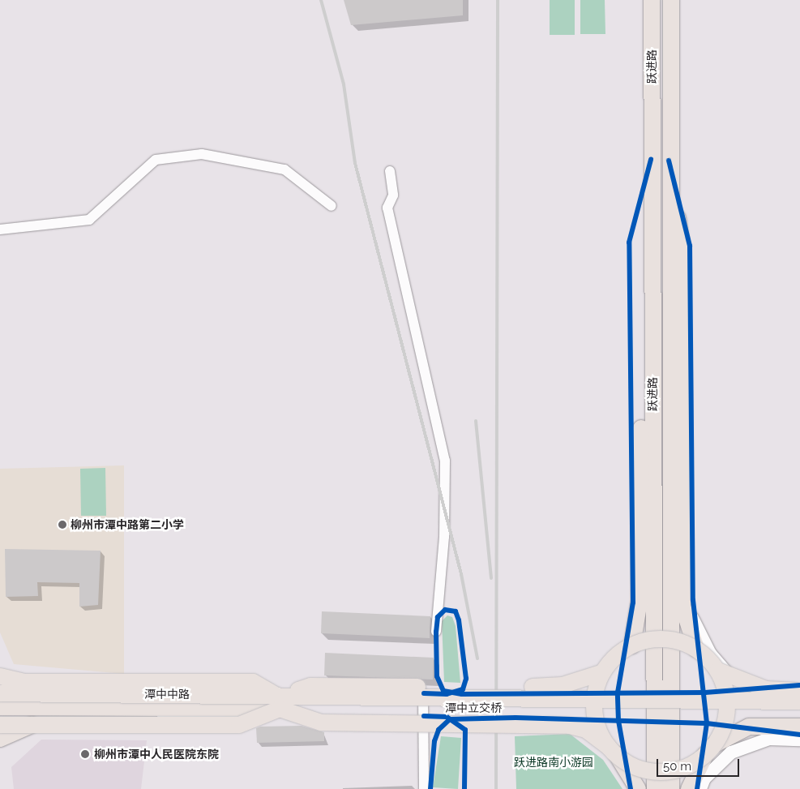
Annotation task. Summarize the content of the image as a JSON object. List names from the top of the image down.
{
  "streets": {
    "main road": ["跃进路", "潭中中路", "潭中立交桥"]
  },
  "crossings": [
    ["潭中中路", "潭中立交桥"]
  ],
  "parks": ["跃进路南小游园"],
  "places": ["柳州市潭中路第二小学", "柳州市潭中人民医院东院"],
  "scale_bar": "50 m"
}
